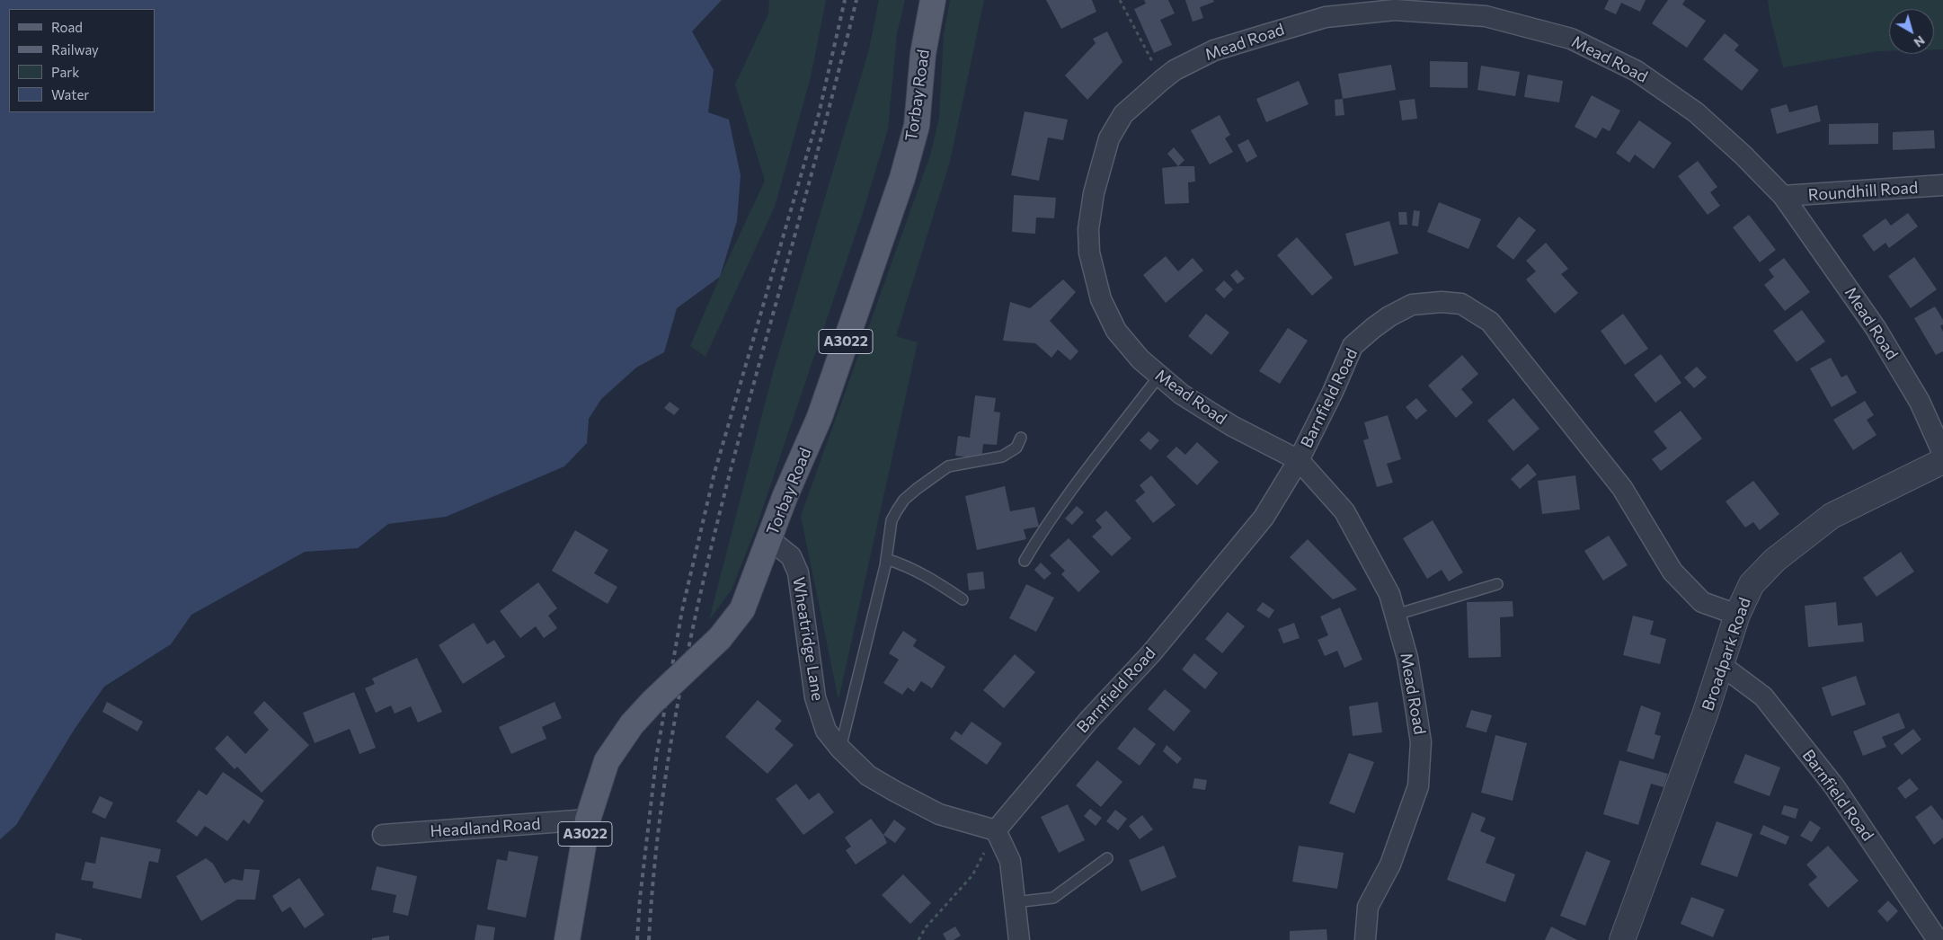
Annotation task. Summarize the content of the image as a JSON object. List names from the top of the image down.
{
  "streets": {
    "main road": ["Torbay Road", "A3022"],
    "street": [
      "Mead Road",
      "Roundhill Road",
      "Barnfield Road",
      "Wheatridge Lane",
      "Broadpark Road",
      "Headland Road"
    ]
  },
  "crossings": [
    ["Mead Road", "Roundhill Road"],
    ["Mead Road", "Barnfield Road"],
    ["Torbay Road", "Wheatridge Lane"],
    ["Torbay Road", "Headland Road"],
    ["Barnfield Road", "Wheatridge Lane"],
    ["Barnfield Road", "Broadpark Road"]
  ],
  "legend": [
    "Road",
    "Railway",
    "Park",
    "Water"
  ],
  "north": "bottom right"
}
